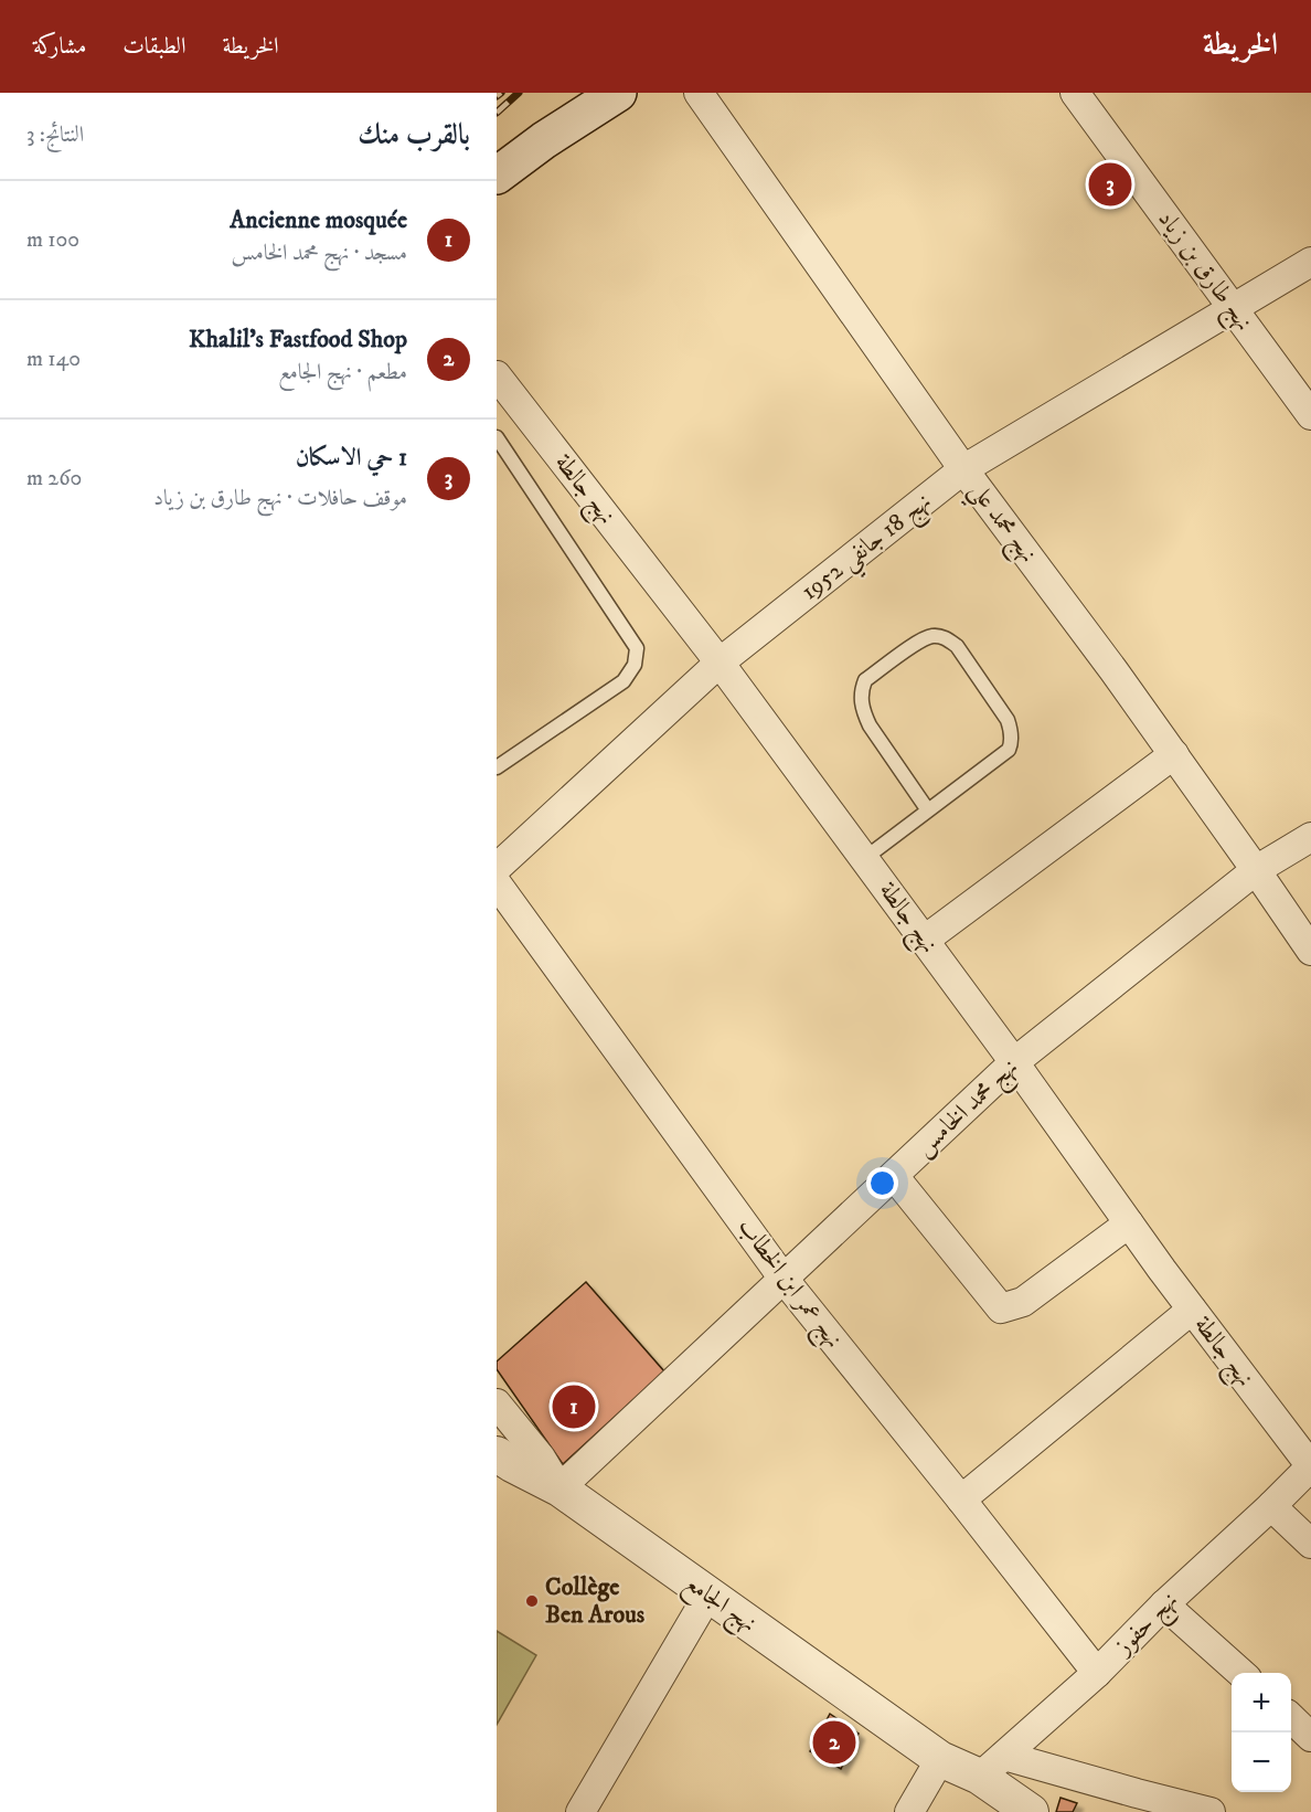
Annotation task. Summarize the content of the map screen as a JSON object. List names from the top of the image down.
{
  "streets": {
    "street": [
      "نهج طارق بن زياد",
      "نهج جالطة",
      "نهج محمد علي",
      "نهج 18 جانفي 1952",
      "نهج محمد الخامس",
      "نهج عمر ابن الخطاب",
      "نهج الجامع",
      "نهج حفوز"
    ]
  },
  "crossings": [
    ["نهج طارق بن زياد", "نهج 18 جانفي 1952"],
    ["نهج جالطة", "نهج 18 جانفي 1952"],
    ["نهج جالطة", "نهج محمد الخامس"],
    ["نهج جالطة", "نهج حفوز"],
    ["نهج محمد علي", "نهج 18 جانفي 1952"],
    ["نهج محمد علي", "نهج محمد الخامس"],
    ["نهج محمد الخامس", "نهج عمر ابن الخطاب"],
    ["نهج محمد الخامس", "نهج الجامع"],
    ["نهج عمر ابن الخطاب", "نهج حفوز"],
    ["نهج الجامع", "نهج حفوز"]
  ],
  "places": ["Collège Ben Arous"],
  "page": {
    "header": "الخريطة",
    "nav": ["الخريطة", "الطبقات", "مشاركة"],
    "heading": ["بالقرب منك", "النتائج: 3"],
    "pins": ["3", "1", "2"],
    "list": [
      {
        "mark": "1",
        "name": "Ancienne mosquée",
        "note": "مسجد · نهج محمد الخامس",
        "value": "100 m"
      },
      {
        "mark": "2",
        "name": "Khalil's Fastfood Shop",
        "note": "مطعم · نهج الجامع",
        "value": "140 m"
      },
      {
        "mark": "3",
        "name": "1 حي الاسكان",
        "note": "موقف حافلات · نهج طارق بن زياد",
        "value": "260 m"
      }
    ],
    "map_buttons": ["+", "−"]
  }
}
